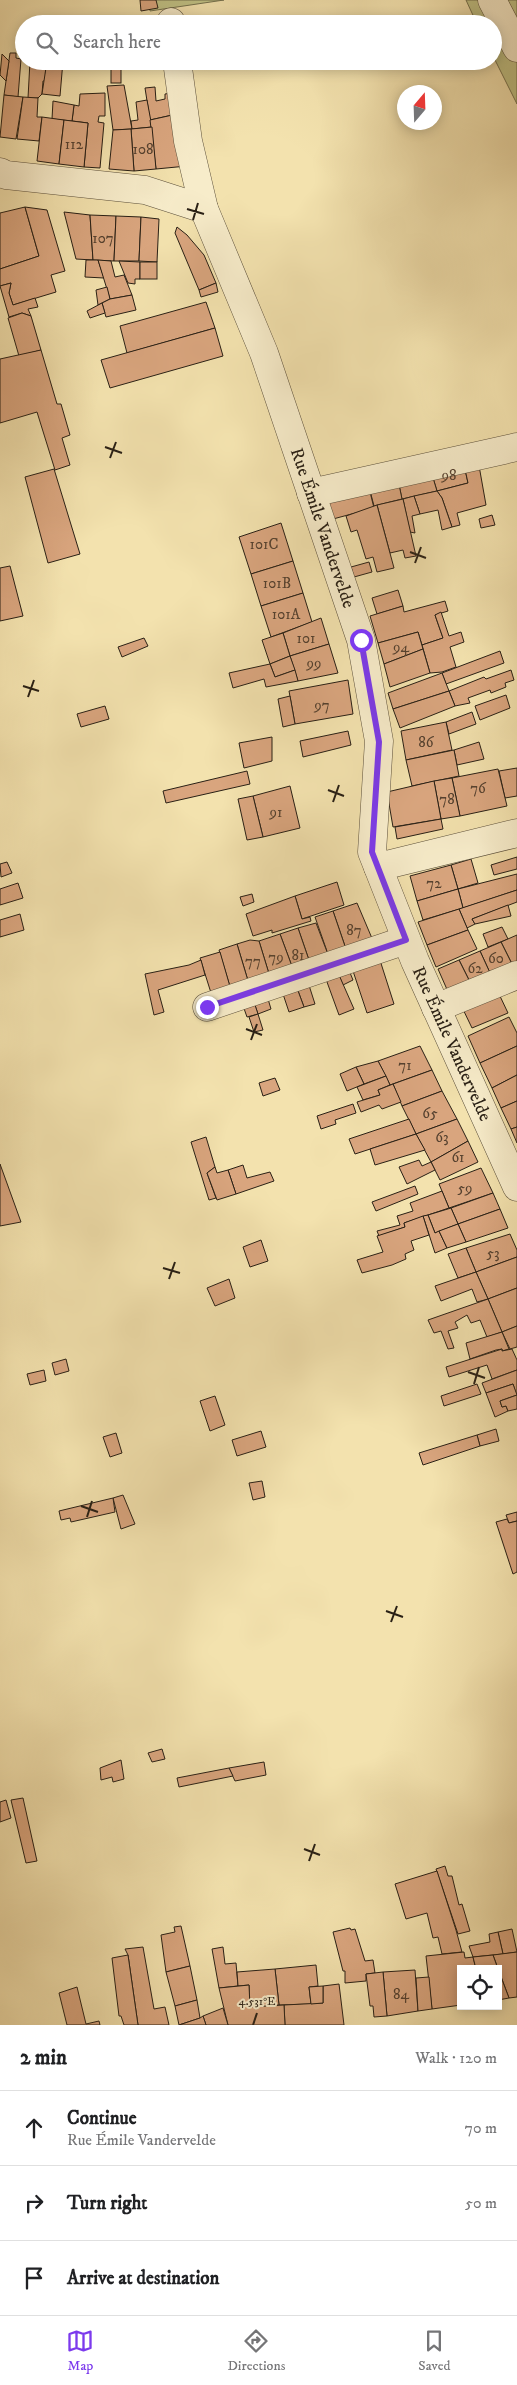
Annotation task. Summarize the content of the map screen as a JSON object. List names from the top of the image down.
{
  "streets": {
    "street": ["Rue Émile Vandervelde"]
  },
  "house_numbers": [
    "112",
    "108",
    "107",
    "98",
    "101C",
    "101B",
    "101A",
    "101",
    "94",
    "99",
    "97",
    "86",
    "76",
    "78",
    "91",
    "72",
    "87",
    "81",
    "79",
    "60",
    "77",
    "62",
    "71",
    "65",
    "63",
    "61",
    "59",
    "53",
    "84"
  ],
  "north": "top",
  "page": {
    "search": "Search here",
    "heading": ["2 min", "Walk · 120 m"],
    "list": [
      ["Continue", "Rue Émile Vandervelde", "70 m"],
      ["Turn right", "50 m"],
      "Arrive at destination"
    ],
    "nav": ["Map", "Directions", "Saved"]
  },
  "coordinates": ["4.531°E"]
}
